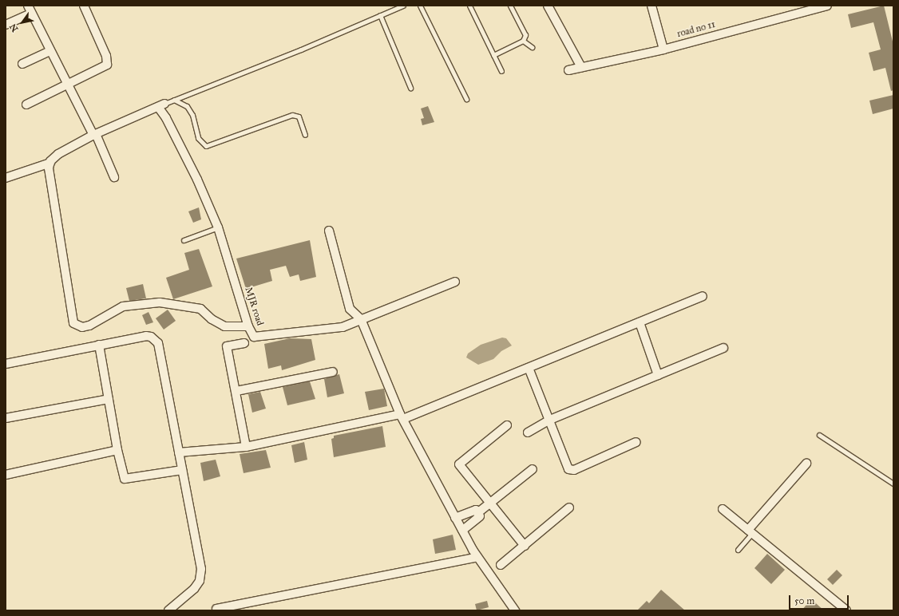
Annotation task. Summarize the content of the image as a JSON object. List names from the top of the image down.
{
  "streets": {
    "street": ["road no 11", "MJR road"]
  },
  "scale_bar": "50 m",
  "north": "bottom left"
}
